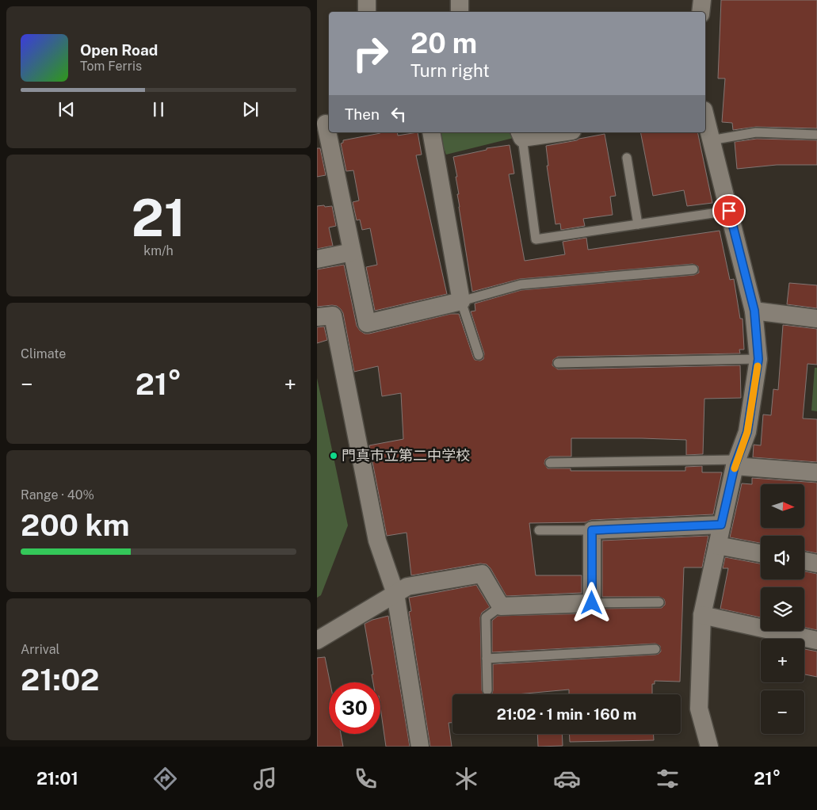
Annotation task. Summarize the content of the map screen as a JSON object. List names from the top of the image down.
{
  "places": ["門真市立第二中学校"],
  "north": "right",
  "page": {
    "turn": ["20 m", "Turn right"],
    "song": ["Open Road", "Tom Ferris"],
    "then": "Then",
    "tile": [
      ["21", "km/h"],
      "Climate",
      ["Range · 40%", "200 km"],
      ["Arrival", "21:02"]
    ],
    "heat": ["−", "21°", "+"],
    "map_buttons": ["+", "−"],
    "limit": "30",
    "trip": "21:02 · 1 min · 160 m",
    "tabs": ["21:01", "21°"]
  }
}
